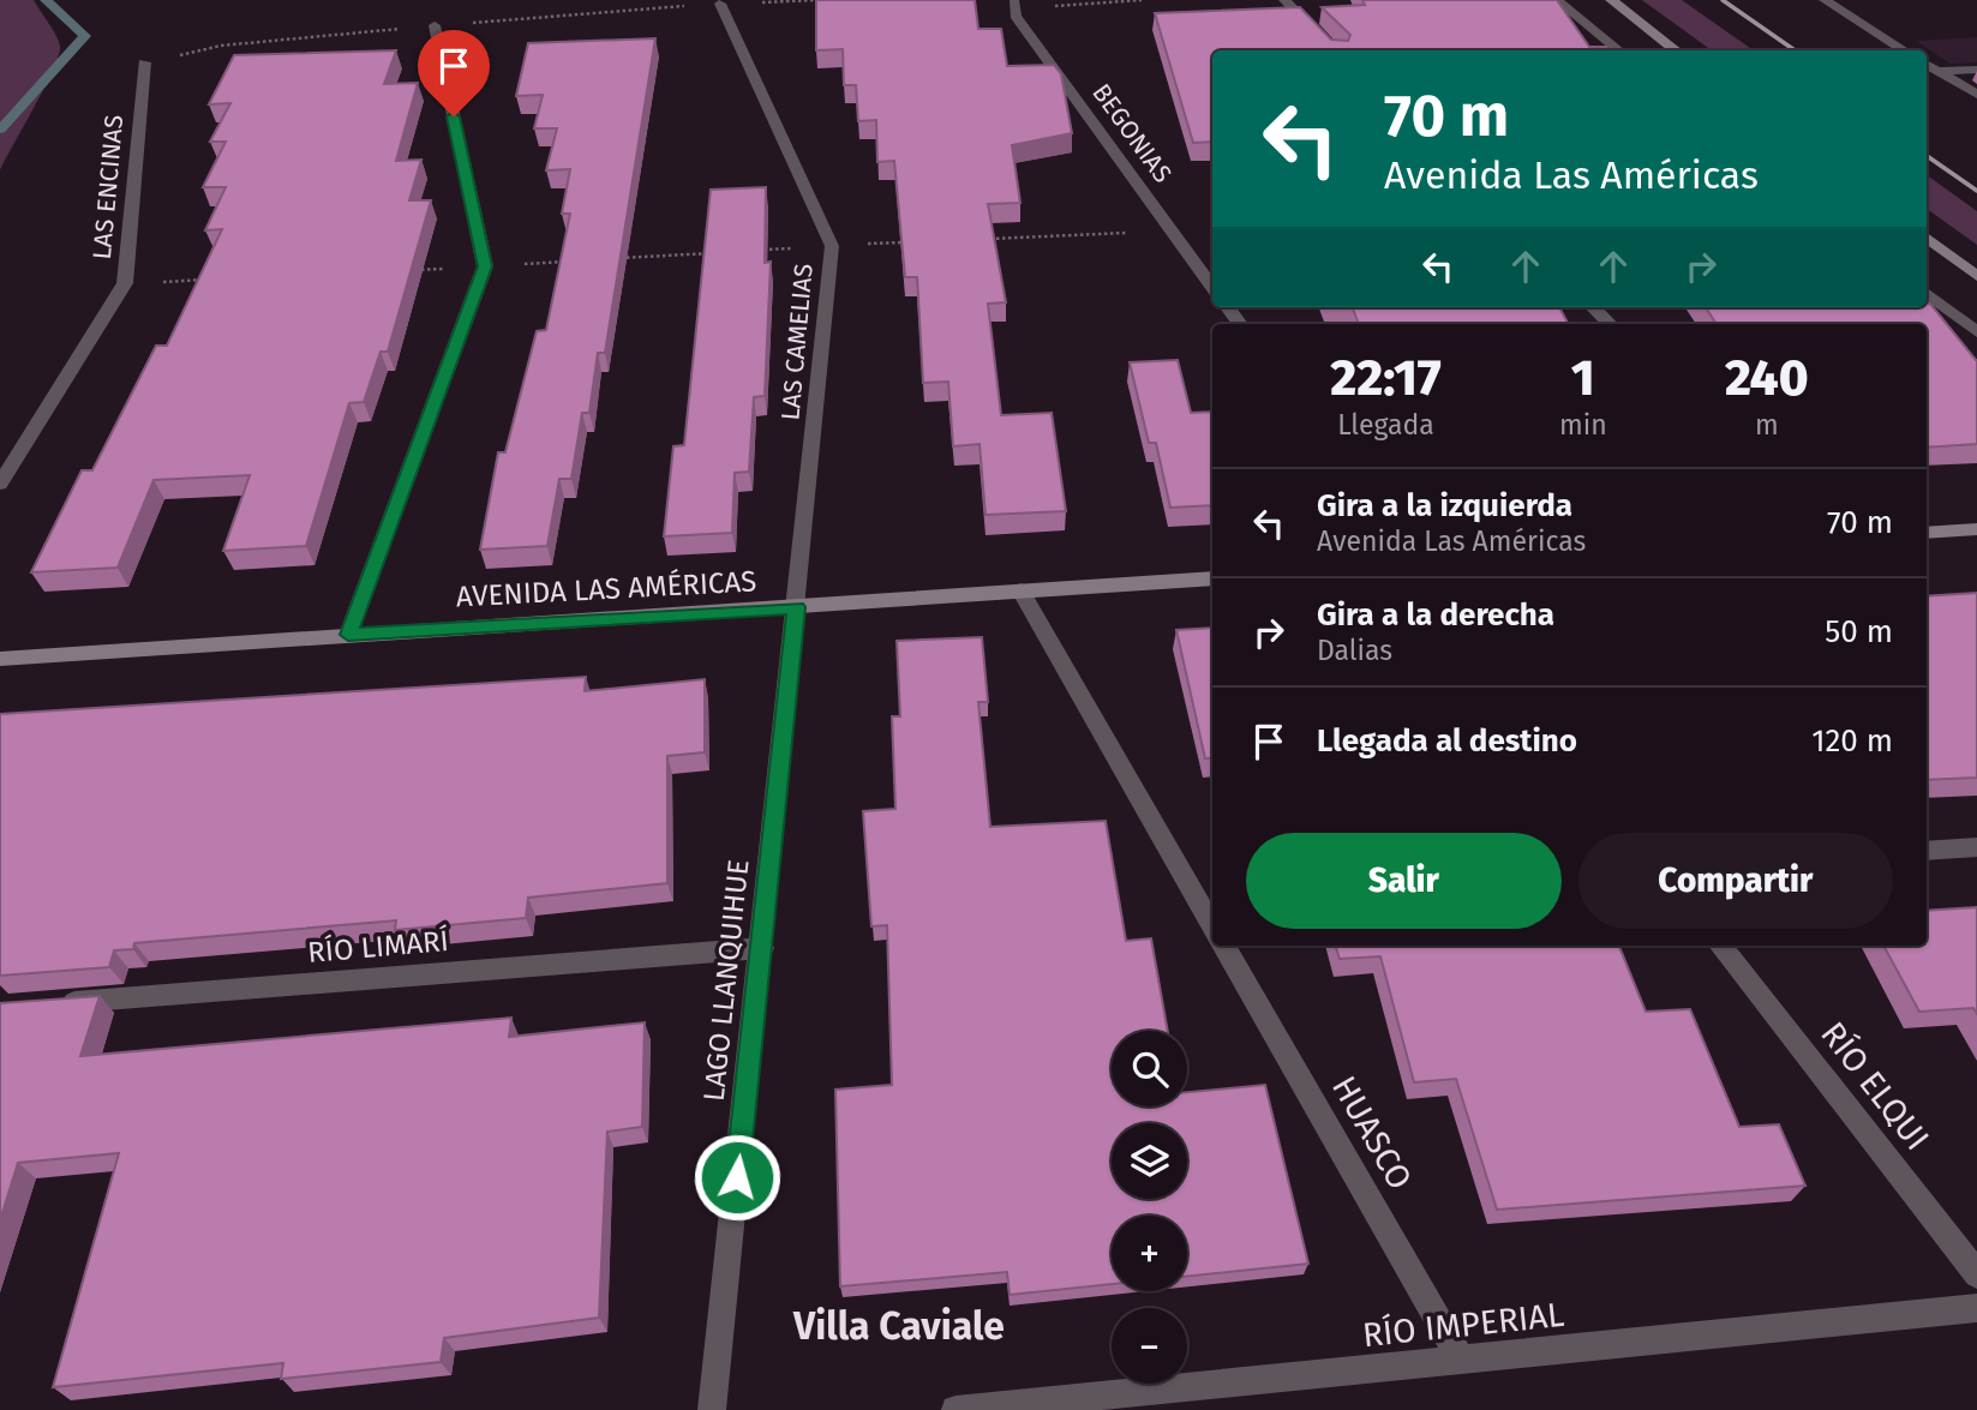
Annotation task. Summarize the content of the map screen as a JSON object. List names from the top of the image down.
{
  "streets": {
    "street": [
      "BEGONIAS",
      "LAS ENCINAS",
      "LAS CAMELIAS",
      "AVENIDA LAS AMÉRICAS",
      "RÍO LIMARÍ",
      "LAGO LLANQUIHUE",
      "RÍO ELQUI",
      "HUASCO",
      "RÍO IMPERIAL"
    ]
  },
  "crossings": [
    ["LAS CAMELIAS", "AVENIDA LAS AMÉRICAS"],
    ["LAS CAMELIAS", "LAGO LLANQUIHUE"],
    ["AVENIDA LAS AMÉRICAS", "LAGO LLANQUIHUE"],
    ["RÍO LIMARÍ", "LAGO LLANQUIHUE"],
    ["HUASCO", "RÍO IMPERIAL"]
  ],
  "districts": ["Villa Caviale"],
  "page": {
    "turn": ["70 m", "Avenida Las Américas"],
    "eta": [
      "22:17",
      "Llegada",
      "1",
      "min",
      "240",
      "m"
    ],
    "list": [
      {
        "name": "Gira a la izquierda",
        "note": "Avenida Las Américas",
        "value": "70 m"
      },
      {
        "name": "Gira a la derecha",
        "note": "Dalias",
        "value": "50 m"
      },
      {
        "name": "Llegada al destino",
        "value": "120 m"
      }
    ],
    "buttons": ["Salir", "Compartir"],
    "map_buttons": ["+", "−"]
  }
}
